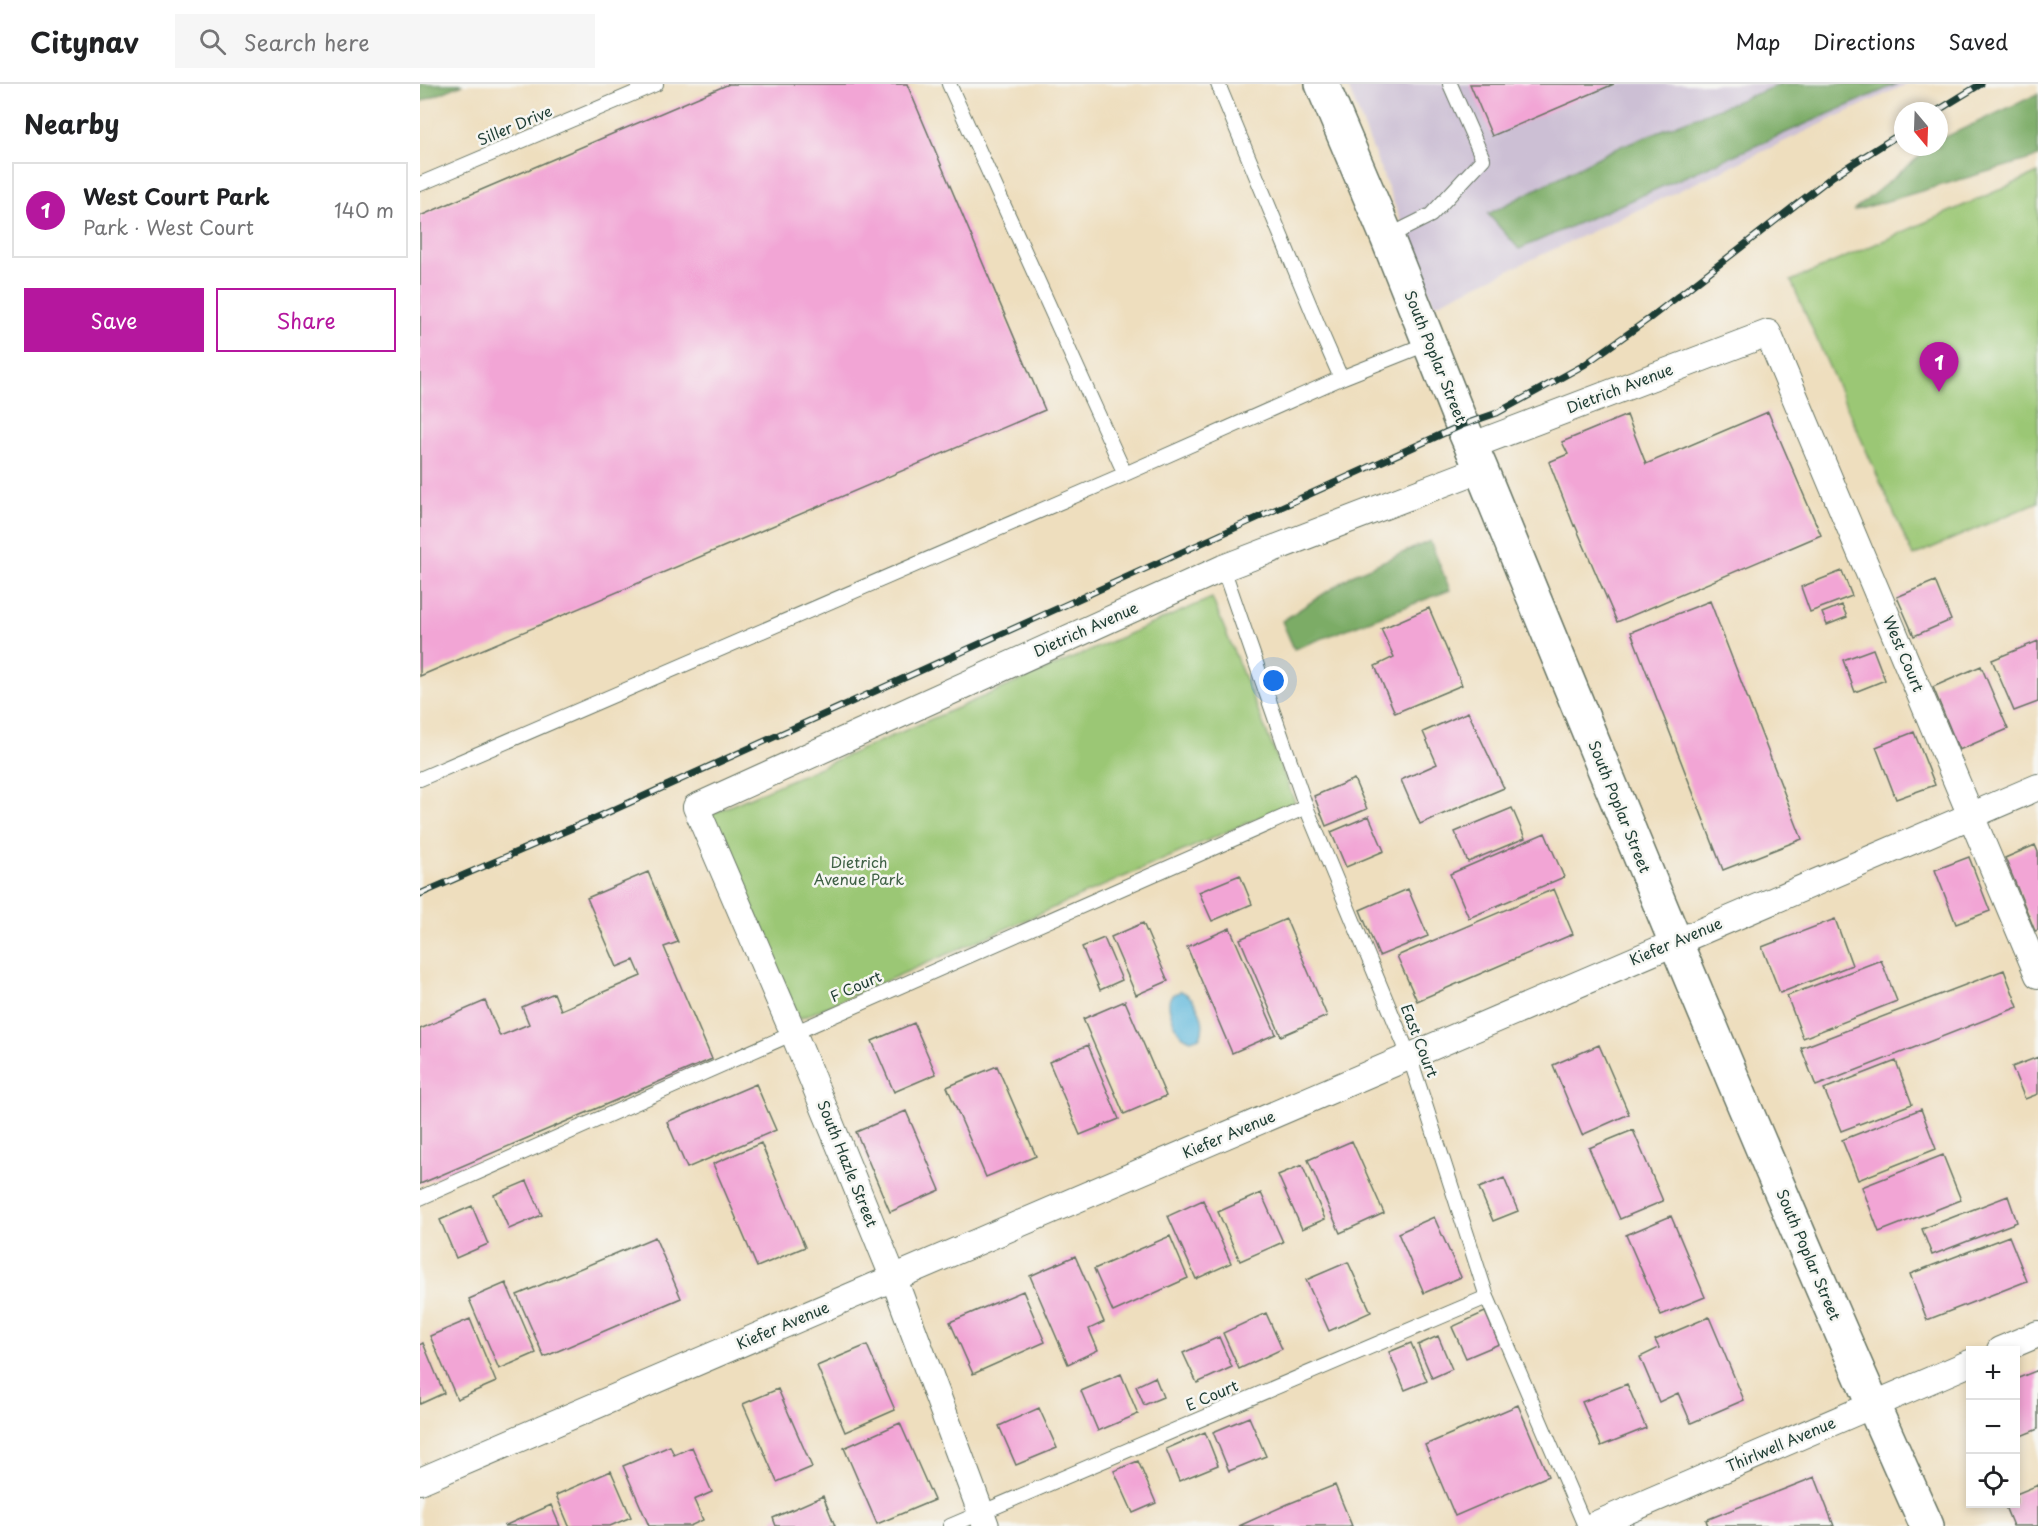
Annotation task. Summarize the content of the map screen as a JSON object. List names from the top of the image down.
{
  "streets": {
    "main road": ["South Poplar Street"],
    "street": [
      "Dietrich Avenue",
      "West Court",
      "Kiefer Avenue",
      "South Hazle Street",
      "Thirlwell Avenue"
    ],
    "lane": [
      "Siller Drive",
      "F Court",
      "East Court",
      "E Court"
    ]
  },
  "crossings": [
    ["South Poplar Street", "Dietrich Avenue"],
    ["South Poplar Street", "Kiefer Avenue"],
    ["South Poplar Street", "Thirlwell Avenue"],
    ["Dietrich Avenue", "West Court"],
    ["Dietrich Avenue", "East Court"],
    ["Dietrich Avenue", "South Hazle Street"],
    ["West Court", "Kiefer Avenue"],
    ["Kiefer Avenue", "East Court"],
    ["Kiefer Avenue", "South Hazle Street"],
    ["F Court", "East Court"],
    ["F Court", "South Hazle Street"],
    ["East Court", "E Court"],
    ["South Hazle Street", "E Court"]
  ],
  "parks": ["Dietrich Avenue Park"],
  "north": "bottom",
  "page": {
    "header": "Citynav",
    "search": "Search here",
    "nav": ["Map", "Directions", "Saved"],
    "heading": "Nearby",
    "list": [
      {
        "mark": "1",
        "name": "West Court Park",
        "note": "Park · West Court",
        "value": "140 m"
      }
    ],
    "buttons": ["Save", "Share"],
    "pins": "1",
    "map_buttons": ["+", "−"]
  }
}
